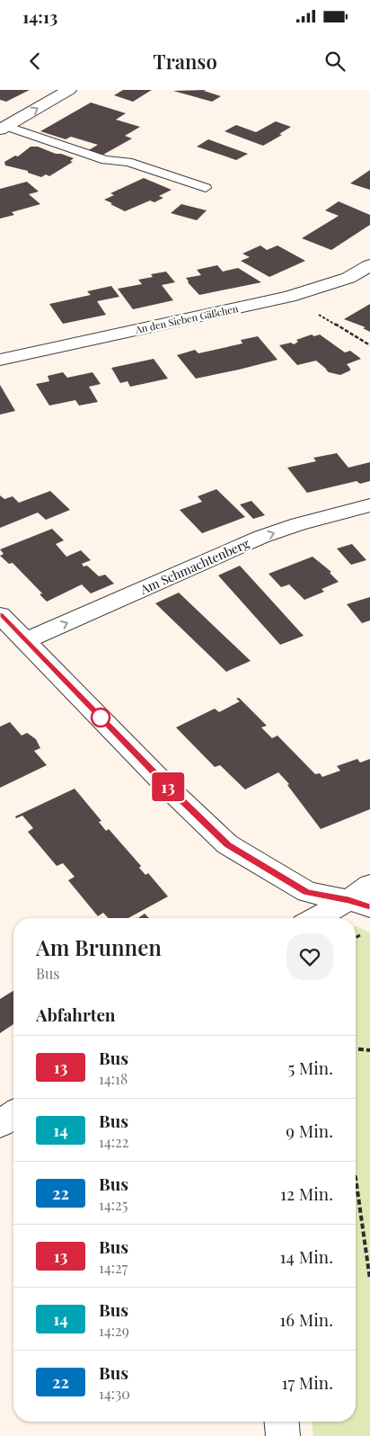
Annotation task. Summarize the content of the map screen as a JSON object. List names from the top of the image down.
{
  "streets": {
    "street": ["An den Sieben Gäßchen", "Am Schmachtenberg"]
  },
  "one_way": ["Am Schmachtenberg"],
  "lines": ["bus line 13"],
  "page": {
    "status": "14:13",
    "header": "Transo",
    "on_map": "13",
    "heading": [
      ["Am Brunnen", "Bus"],
      "Abfahrten"
    ],
    "list": [
      {
        "mark": "13",
        "name": "Bus",
        "note": "14:18",
        "value": "5 Min."
      },
      {
        "mark": "14",
        "name": "Bus",
        "note": "14:22",
        "value": "9 Min."
      },
      {
        "mark": "22",
        "name": "Bus",
        "note": "14:25",
        "value": "12 Min."
      },
      {
        "mark": "13",
        "name": "Bus",
        "note": "14:27",
        "value": "14 Min."
      },
      {
        "mark": "14",
        "name": "Bus",
        "note": "14:29",
        "value": "16 Min."
      },
      {
        "mark": "22",
        "name": "Bus",
        "note": "14:30",
        "value": "17 Min."
      }
    ]
  }
}
